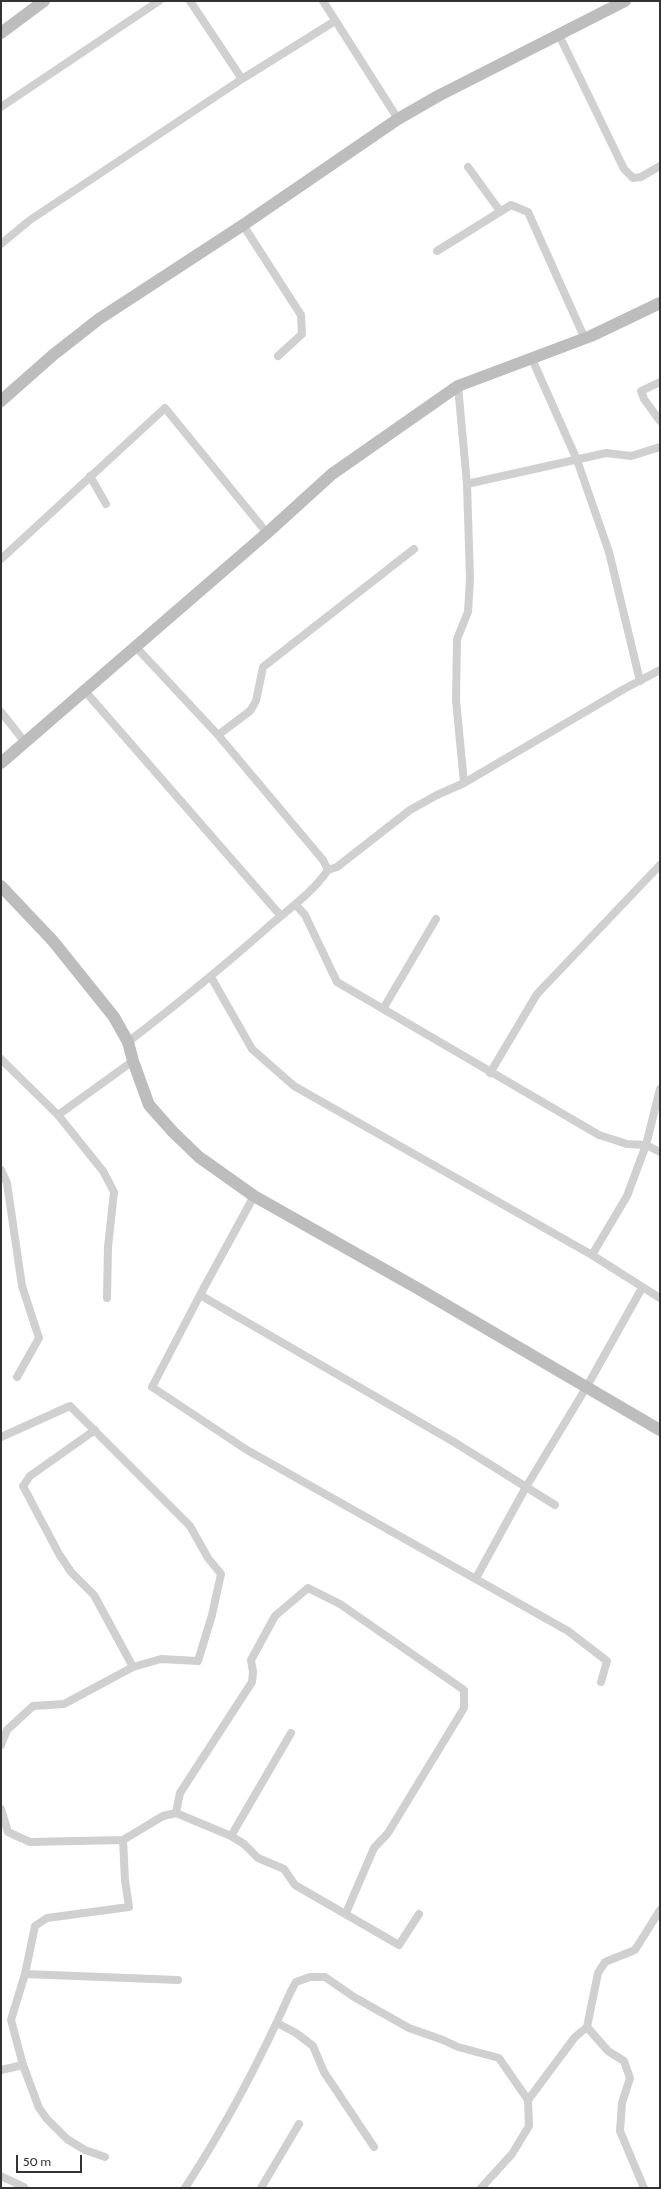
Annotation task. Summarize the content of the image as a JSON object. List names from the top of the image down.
{
  "scale_bar": "50 m"
}
